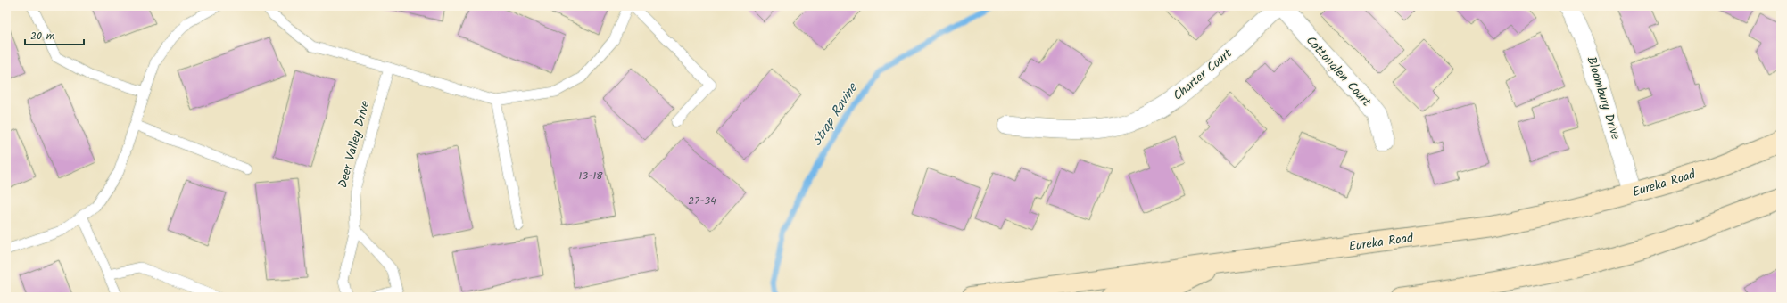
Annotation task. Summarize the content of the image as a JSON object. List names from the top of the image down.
{
  "streets": {
    "main road": ["Eureka Road"],
    "street": ["Cottonglen Court", "Charter Court", "Bloombury Drive"],
    "lane": ["Deer Valley Drive"]
  },
  "crossings": [
    ["Cottonglen Court", "Charter Court"],
    ["Bloombury Drive", "Eureka Road"]
  ],
  "water": ["Strap Ravine"],
  "house_numbers": ["13-18", "27-34"],
  "scale_bar": "20 m"
}
